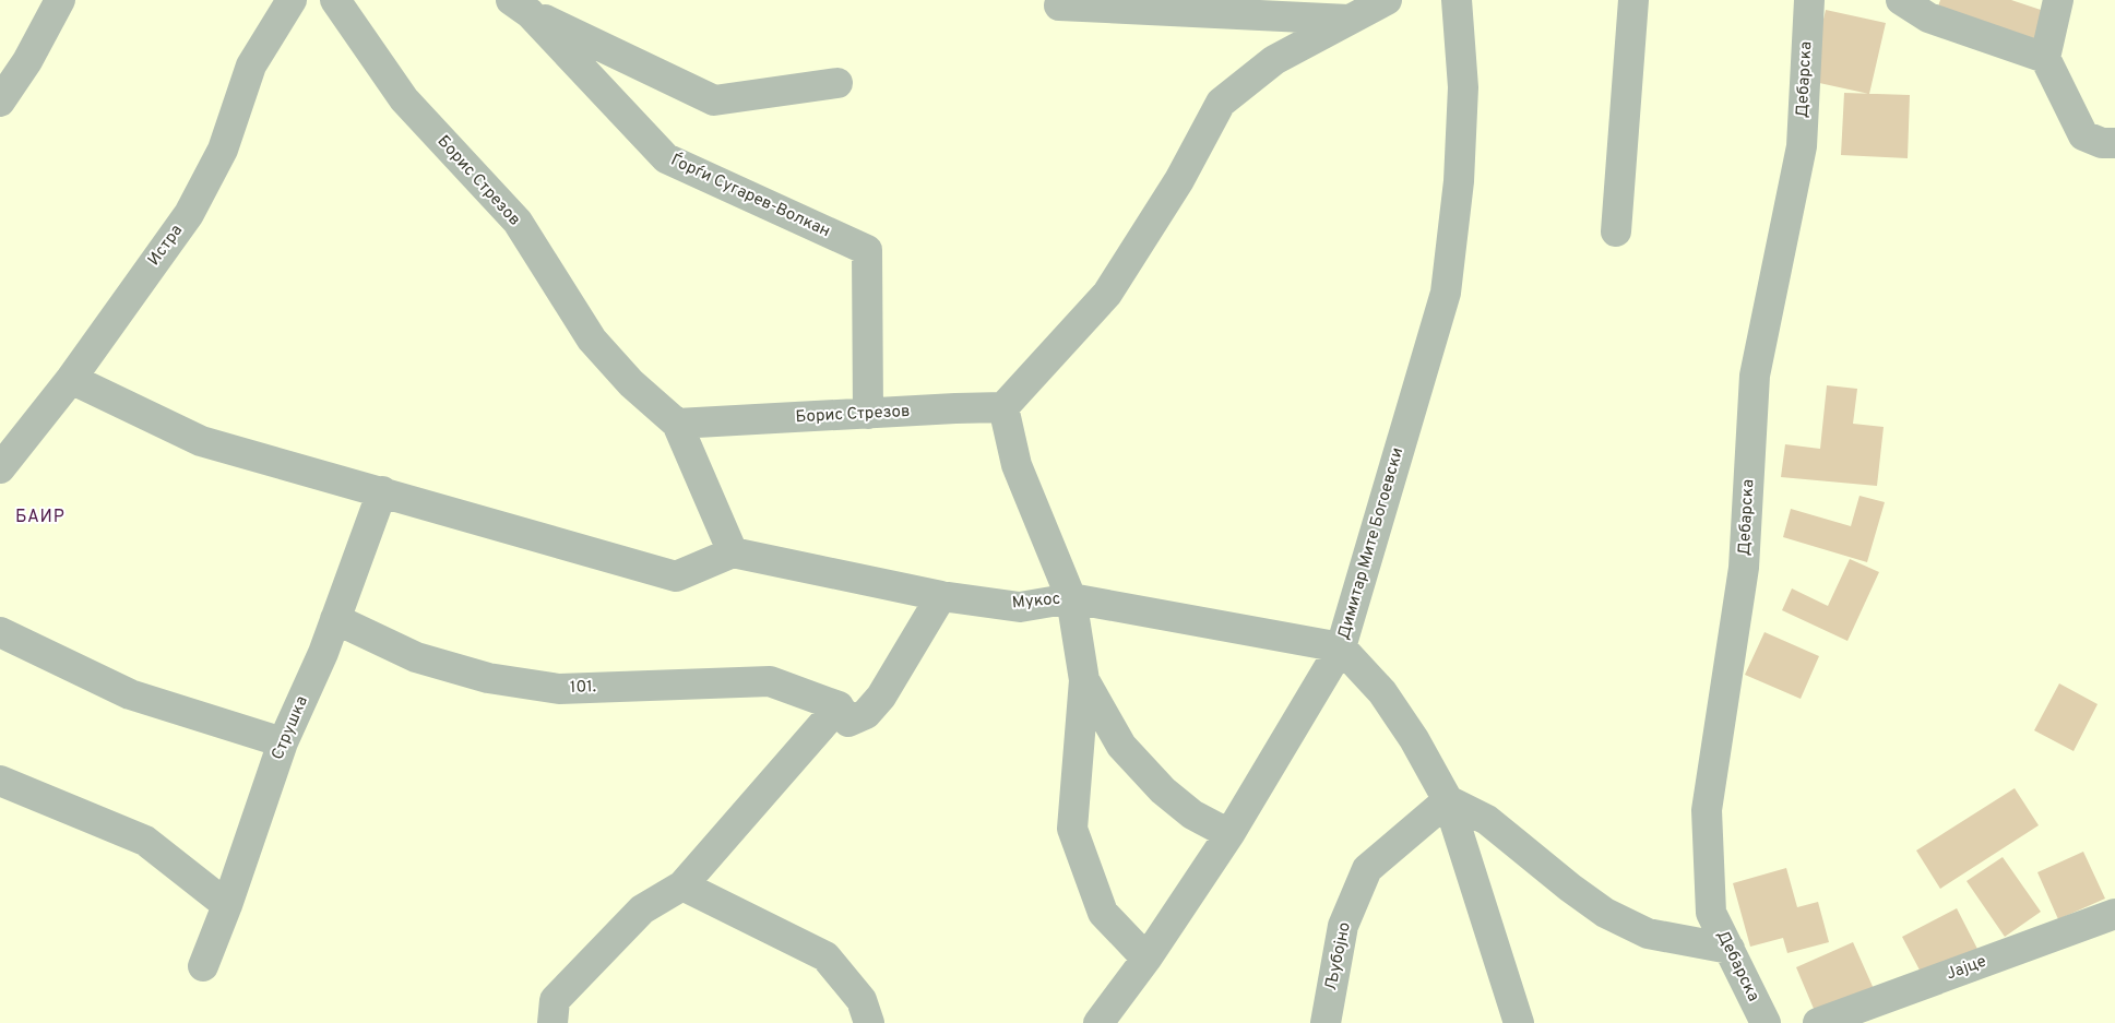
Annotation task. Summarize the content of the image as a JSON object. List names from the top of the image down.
{
  "streets": {
    "street": [
      "Дебарска",
      "Борис Стрезов",
      "Ѓорѓи Сугарев-Волкан",
      "Истра",
      "Димитар Мите Богоевски",
      "Мукос",
      "101.",
      "Струшка",
      "Љубојно",
      "Јајце"
    ]
  },
  "crossings": [
    ["Борис Стрезов", "Ѓорѓи Сугарев-Волкан"],
    ["Димитар Мите Богоевски", "Мукос"],
    ["Мукос", "101."],
    ["101.", "Струшка"]
  ],
  "districts": ["БАИР"]
}
